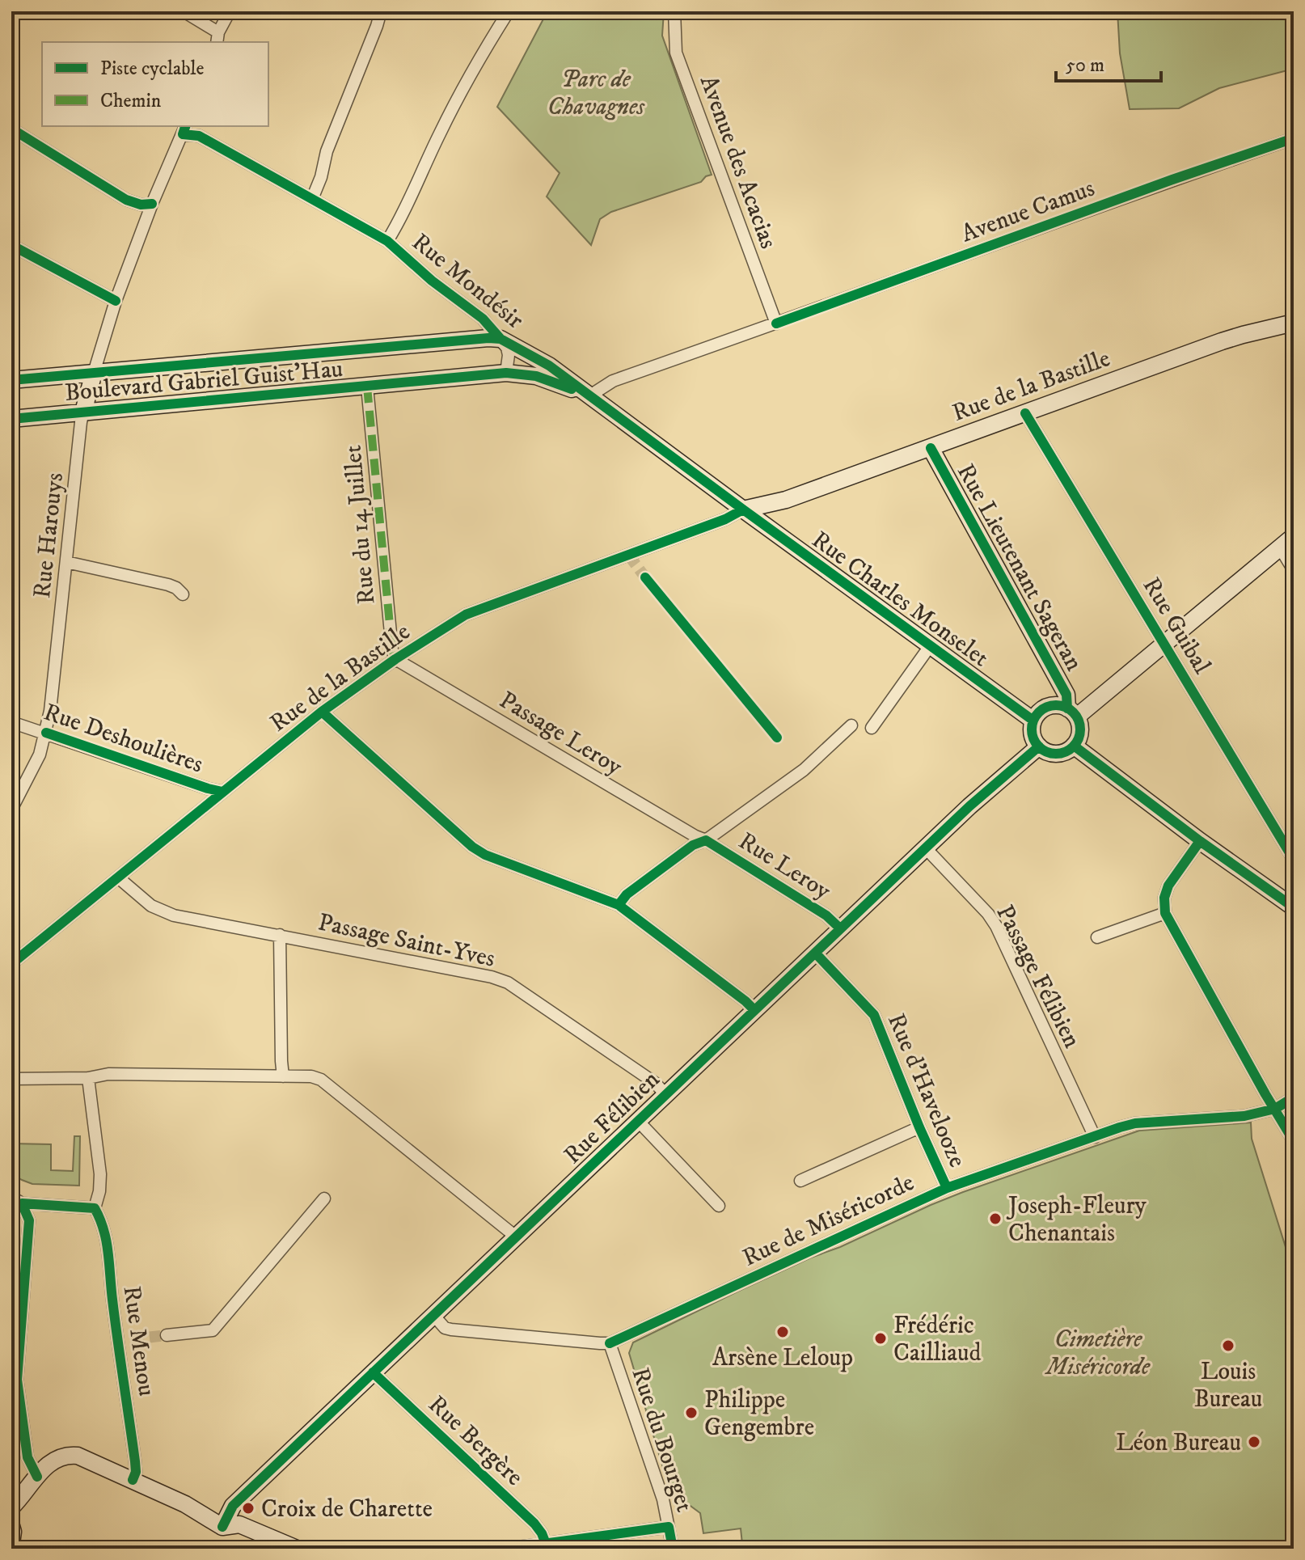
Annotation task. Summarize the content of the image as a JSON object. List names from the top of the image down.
{
  "streets": {
    "main road": [
      "Rue Mondésir",
      "Boulevard Gabriel Guist'Hau",
      "Rue de la Bastille",
      "Rue Lieutenant Sageran",
      "Rue Charles Monselet",
      "Rue Félibien"
    ],
    "street": [
      "Avenue des Acacias",
      "Avenue Camus",
      "Rue du 14 Juillet",
      "Rue Harouys",
      "Rue Guibal",
      "Passage Leroy",
      "Rue Deshoulières",
      "Rue Leroy",
      "Passage Saint-Yves",
      "Passage Félibien",
      "Rue d'Havelooze",
      "Rue de Miséricorde",
      "Rue Menou",
      "Rue du Bourget",
      "Rue Bergère"
    ]
  },
  "crossings": [
    ["Avenue des Acacias", "Avenue Camus"],
    ["Avenue Camus", "Rue Mondésir"],
    ["Avenue Camus", "Boulevard Gabriel Guist'Hau"],
    ["Rue Mondésir", "Boulevard Gabriel Guist'Hau"],
    ["Rue Mondésir", "Rue de la Bastille"],
    ["Rue Mondésir", "Rue Charles Monselet"],
    ["Boulevard Gabriel Guist'Hau", "Rue du 14 Juillet"],
    ["Boulevard Gabriel Guist'Hau", "Rue Harouys"],
    ["Rue de la Bastille", "Rue du 14 Juillet"],
    ["Rue de la Bastille", "Rue Lieutenant Sageran"],
    ["Rue de la Bastille", "Rue Charles Monselet"],
    ["Rue de la Bastille", "Rue Guibal"],
    ["Rue de la Bastille", "Passage Leroy"],
    ["Rue de la Bastille", "Rue Deshoulières"],
    ["Rue de la Bastille", "Passage Saint-Yves"],
    ["Rue du 14 Juillet", "Passage Leroy"],
    ["Rue Harouys", "Rue Deshoulières"],
    ["Rue Lieutenant Sageran", "Rue Charles Monselet"],
    ["Rue Lieutenant Sageran", "Rue Félibien"],
    ["Rue Charles Monselet", "Rue Félibien"],
    ["Passage Leroy", "Rue Leroy"],
    ["Rue Leroy", "Rue Félibien"],
    ["Passage Saint-Yves", "Rue Félibien"],
    ["Passage Félibien", "Rue Félibien"],
    ["Passage Félibien", "Rue de Miséricorde"],
    ["Rue d'Havelooze", "Rue Félibien"],
    ["Rue d'Havelooze", "Rue de Miséricorde"],
    ["Rue Félibien", "Rue de Miséricorde"],
    ["Rue Félibien", "Rue Bergère"],
    ["Rue de Miséricorde", "Rue du Bourget"]
  ],
  "parks": ["Parc de Chavagnes", "Cimetière Miséricorde"],
  "places": [
    "Joseph-Fleury Chenantais",
    "Arsène Leloup",
    "Frédéric Cailliaud",
    "Louis Bureau",
    "Philippe Gengembre",
    "Léon Bureau",
    "Croix de Charette"
  ],
  "legend": ["Piste cyclable", "Chemin"],
  "scale_bar": "50 m"
}
